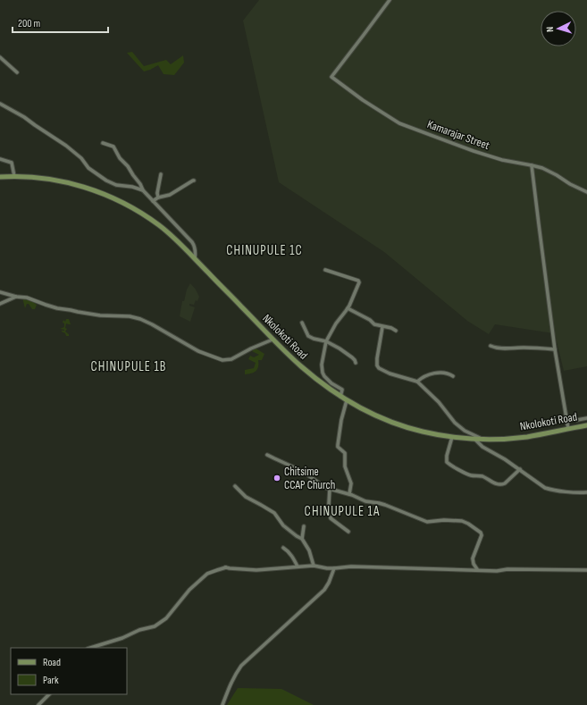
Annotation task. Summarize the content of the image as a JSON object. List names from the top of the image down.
{
  "streets": {
    "main road": ["Nkolokoti Road"],
    "street": ["Kamarajar Street"]
  },
  "districts": ["CHINUPULE 1C", "CHINUPULE 1B", "CHINUPULE 1A"],
  "places": ["Chitsime CCAP Church"],
  "legend": ["Road", "Park"],
  "scale_bar": "200 m",
  "north": "left"
}
